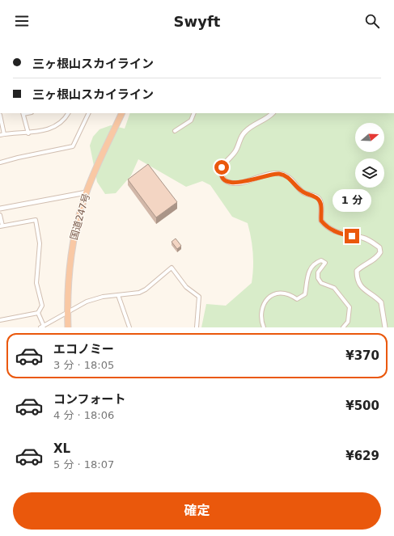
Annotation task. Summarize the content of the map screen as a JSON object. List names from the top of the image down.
{
  "streets": {
    "highway": ["国道247号"]
  },
  "north": "right",
  "page": {
    "header": "Swyft",
    "banner": ["三ヶ根山スカイライン", "三ヶ根山スカイライン"],
    "bubble": "1 分",
    "list": [
      {
        "name": "エコノミー",
        "note": "3 分 · 18:05",
        "value": "¥370"
      },
      {
        "name": "コンフォート",
        "note": "4 分 · 18:06",
        "value": "¥500"
      },
      {
        "name": "XL",
        "note": "5 分 · 18:07",
        "value": "¥629"
      }
    ],
    "buttons": "確定"
  }
}
